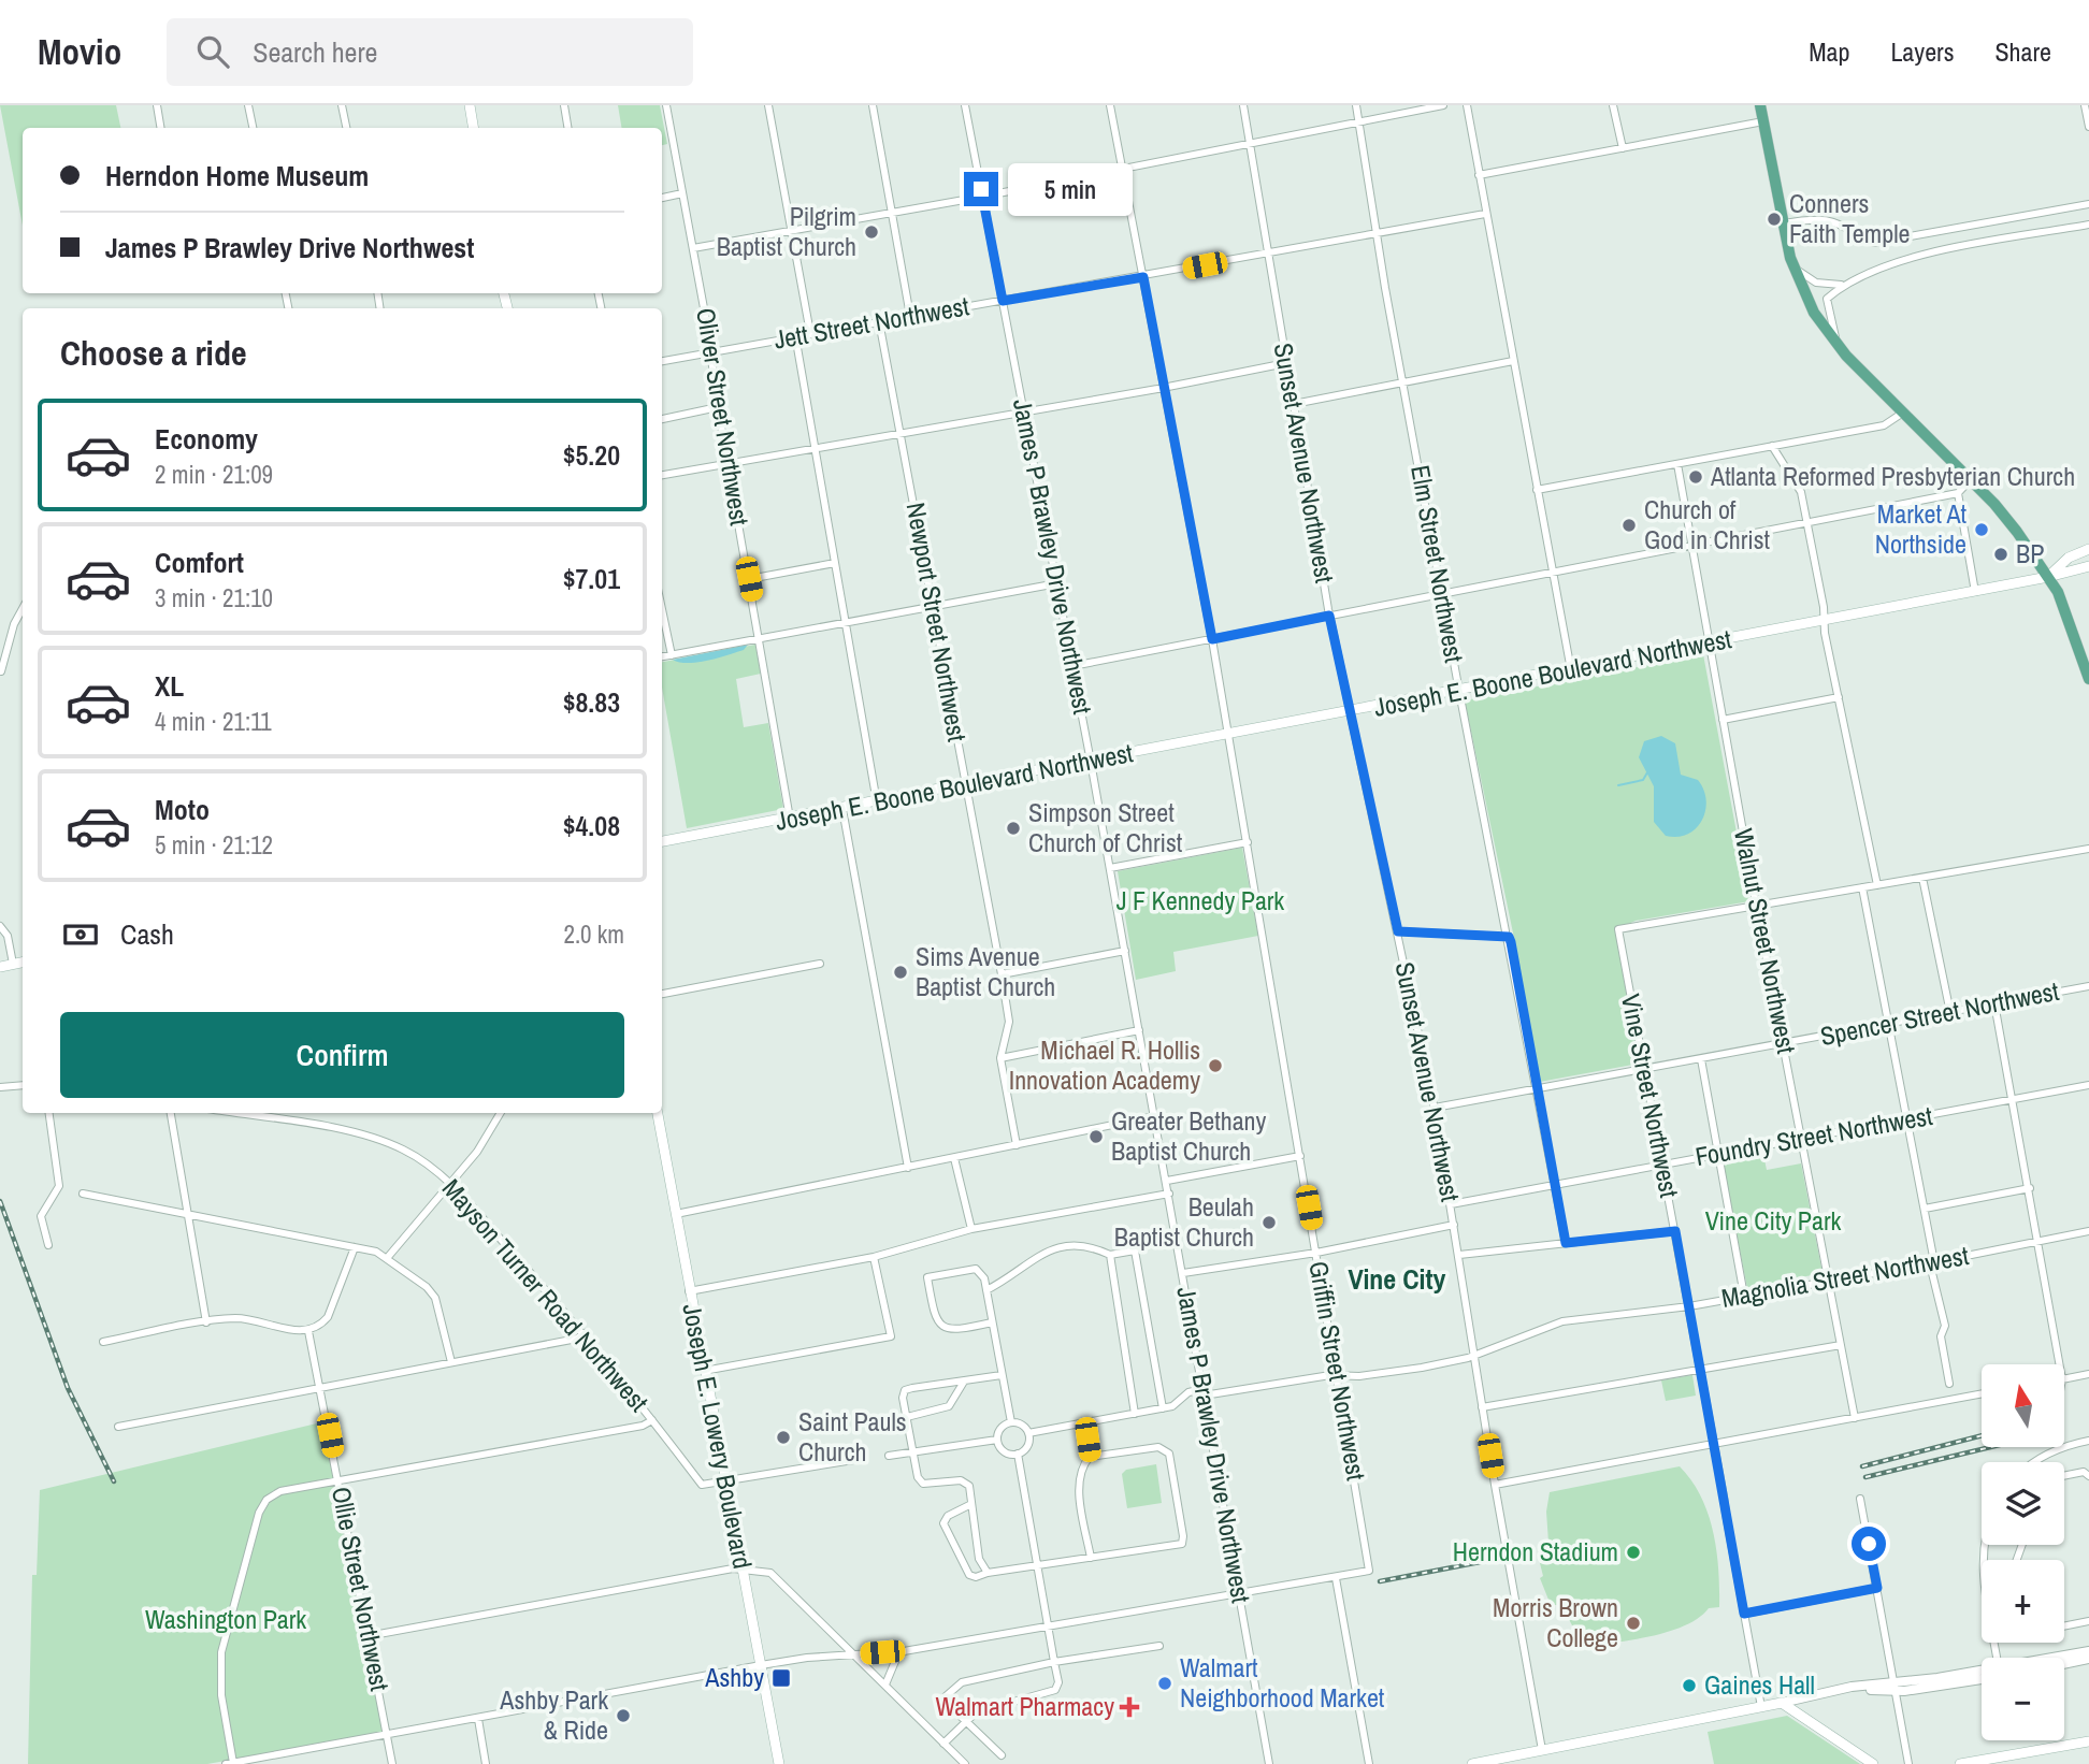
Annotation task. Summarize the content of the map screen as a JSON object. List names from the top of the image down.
{
  "streets": {
    "main road": ["Joseph E. Boone Boulevard Northwest", "Joseph E. Lowery Boulevard"],
    "street": [
      "Jett Street Northwest",
      "Oliver Street Northwest",
      "Sunset Avenue Northwest",
      "James P Brawley Drive Northwest",
      "Elm Street Northwest",
      "Newport Street Northwest",
      "Walnut Street Northwest",
      "Spencer Street Northwest",
      "Vine Street Northwest",
      "Foundry Street Northwest",
      "Magnolia Street Northwest",
      "Mayson Turner Road Northwest",
      "Griffin Street Northwest",
      "Ollie Street Northwest"
    ]
  },
  "crossings": [
    ["Jett Street Northwest", "Oliver Street Northwest"],
    ["Jett Street Northwest", "Sunset Avenue Northwest"],
    ["Jett Street Northwest", "James P Brawley Drive Northwest"],
    ["Jett Street Northwest", "Elm Street Northwest"],
    ["Jett Street Northwest", "Newport Street Northwest"],
    ["Jett Street Northwest", "Griffin Street Northwest"],
    ["Oliver Street Northwest", "Joseph E. Boone Boulevard Northwest"],
    ["Sunset Avenue Northwest", "Joseph E. Boone Boulevard Northwest"],
    ["Sunset Avenue Northwest", "Spencer Street Northwest"],
    ["Sunset Avenue Northwest", "Foundry Street Northwest"],
    ["Sunset Avenue Northwest", "Magnolia Street Northwest"],
    ["James P Brawley Drive Northwest", "Joseph E. Boone Boulevard Northwest"],
    ["James P Brawley Drive Northwest", "Magnolia Street Northwest"],
    ["Elm Street Northwest", "Joseph E. Boone Boulevard Northwest"],
    ["Elm Street Northwest", "Spencer Street Northwest"],
    ["Elm Street Northwest", "Foundry Street Northwest"],
    ["Newport Street Northwest", "Joseph E. Boone Boulevard Northwest"],
    ["Joseph E. Boone Boulevard Northwest", "Walnut Street Northwest"],
    ["Joseph E. Boone Boulevard Northwest", "Griffin Street Northwest"],
    ["Walnut Street Northwest", "Spencer Street Northwest"],
    ["Walnut Street Northwest", "Vine Street Northwest"],
    ["Walnut Street Northwest", "Foundry Street Northwest"],
    ["Walnut Street Northwest", "Magnolia Street Northwest"],
    ["Spencer Street Northwest", "Vine Street Northwest"],
    ["Vine Street Northwest", "Foundry Street Northwest"],
    ["Vine Street Northwest", "Magnolia Street Northwest"],
    ["Magnolia Street Northwest", "Griffin Street Northwest"],
    ["Mayson Turner Road Northwest", "Joseph E. Lowery Boulevard"]
  ],
  "districts": ["Vine City"],
  "parks": ["J F Kennedy Park", "Vine City Park", "Washington Park"],
  "places": {
    "other": [
      "Conners Faith Temple",
      "Pilgrim Baptist Church",
      "Atlanta Reformed Presbyterian Church",
      "Church of God in Christ",
      "Market At Northside",
      "BP",
      "Simpson Street Church of Christ",
      "Sims Avenue Baptist Church",
      "Michael R. Hollis Innovation Academy",
      "Greater Bethany Baptist Church",
      "Beulah Baptist Church",
      "Saint Pauls Church",
      "Herndon Stadium",
      "Morris Brown College",
      "Walmart Neighborhood Market",
      "Gaines Hall",
      "Ashby Park & Ride"
    ],
    "transit": ["Ashby"],
    "health": ["Walmart Pharmacy"]
  },
  "north": "top",
  "page": {
    "header": "Movio",
    "search": "Search here",
    "nav": ["Map", "Layers", "Share"],
    "banner": ["Herndon Home Museum", "James P Brawley Drive Northwest"],
    "bubble": "5 min",
    "heading": "Choose a ride",
    "list": [
      {
        "name": "Economy",
        "note": "2 min · 21:09",
        "value": "$5.20"
      },
      {
        "name": "Comfort",
        "note": "3 min · 21:10",
        "value": "$7.01"
      },
      {
        "name": "XL",
        "note": "4 min · 21:11",
        "value": "$8.83"
      },
      {
        "name": "Moto",
        "note": "5 min · 21:12",
        "value": "$4.08"
      }
    ],
    "pay": ["Cash", "2.0 km"],
    "buttons": "Confirm",
    "map_buttons": ["+", "−"]
  }
}
